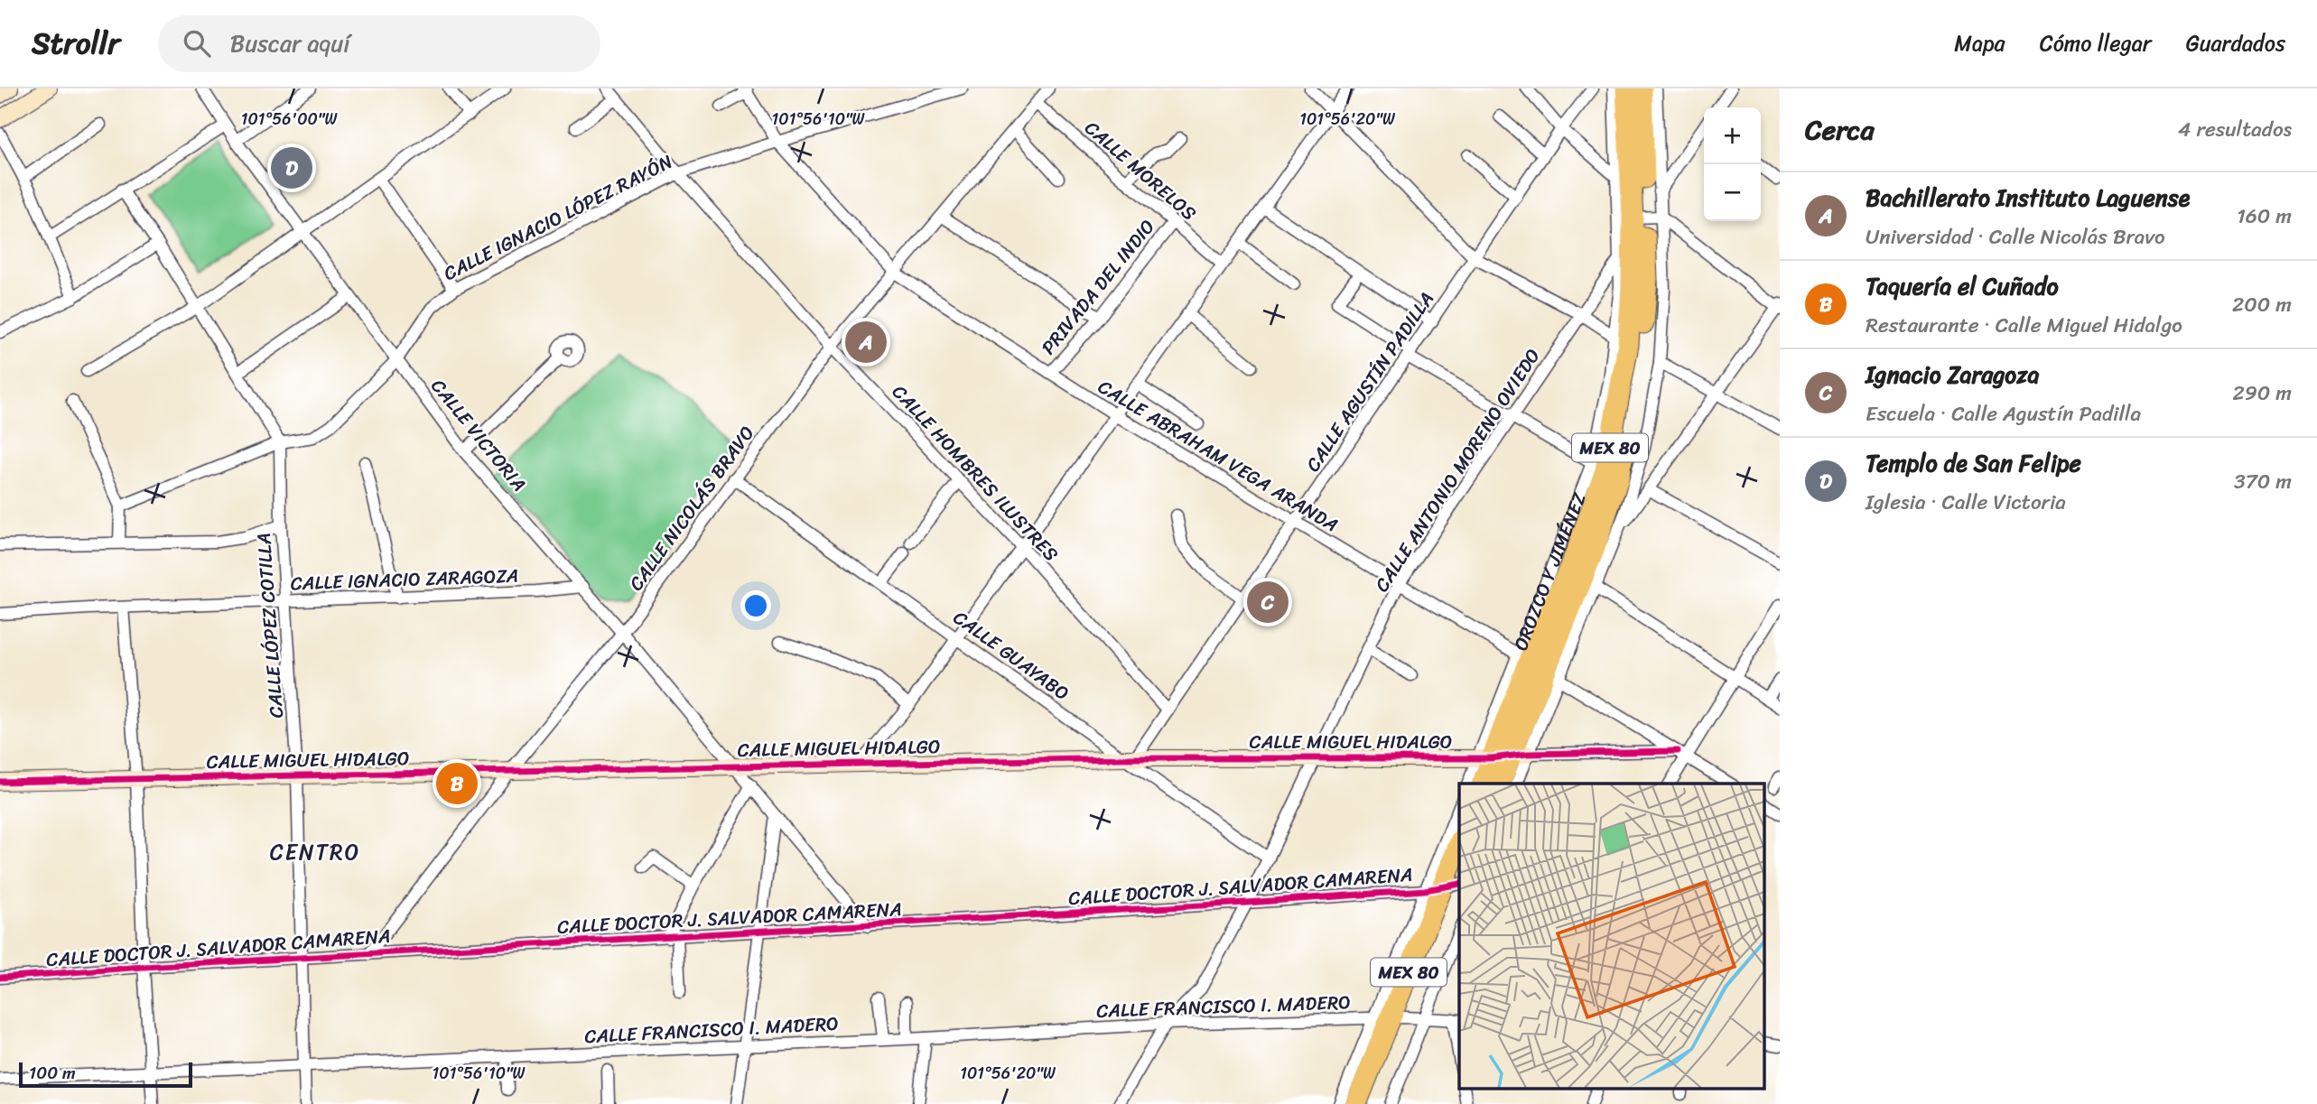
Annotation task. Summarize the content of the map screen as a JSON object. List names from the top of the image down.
{
  "streets": {
    "highway": ["MEX 80", "OROZCO Y JIMÉNEZ"],
    "street": [
      "CALLE MORELOS",
      "CALLE IGNACIO LÓPEZ RAYÓN",
      "PRIVADA DEL INDIO",
      "CALLE AGUSTÍN PADILLA",
      "CALLE VICTORIA",
      "CALLE ABRAHAM VEGA ARANDA",
      "CALLE ANTONIO MORENO OVIEDO",
      "CALLE HOMBRES ILUSTRES",
      "CALLE NICOLÁS BRAVO",
      "CALLE IGNACIO ZARAGOZA",
      "CALLE LÓPEZ COTILLA",
      "CALLE GUAYABO",
      "CALLE MIGUEL HIDALGO",
      "CALLE DOCTOR J. SALVADOR CAMARENA",
      "CALLE FRANCISCO I. MADERO"
    ]
  },
  "crossings": [
    ["CALLE MORELOS", "PRIVADA DEL INDIO"],
    ["CALLE MORELOS", "CALLE NICOLÁS BRAVO"],
    ["CALLE IGNACIO LÓPEZ RAYÓN", "CALLE VICTORIA"],
    ["CALLE IGNACIO LÓPEZ RAYÓN", "CALLE ABRAHAM VEGA ARANDA"],
    ["CALLE IGNACIO LÓPEZ RAYÓN", "CALLE HOMBRES ILUSTRES"],
    ["CALLE IGNACIO LÓPEZ RAYÓN", "CALLE LÓPEZ COTILLA"],
    ["PRIVADA DEL INDIO", "CALLE ABRAHAM VEGA ARANDA"],
    ["CALLE AGUSTÍN PADILLA", "CALLE ABRAHAM VEGA ARANDA"],
    ["CALLE AGUSTÍN PADILLA", "CALLE HOMBRES ILUSTRES"],
    ["CALLE AGUSTÍN PADILLA", "CALLE GUAYABO"],
    ["CALLE AGUSTÍN PADILLA", "CALLE MIGUEL HIDALGO"],
    ["CALLE VICTORIA", "CALLE NICOLÁS BRAVO"],
    ["CALLE VICTORIA", "CALLE IGNACIO ZARAGOZA"],
    ["CALLE VICTORIA", "CALLE MIGUEL HIDALGO"],
    ["CALLE VICTORIA", "CALLE DOCTOR J. SALVADOR CAMARENA"],
    ["MEX 80", "CALLE ABRAHAM VEGA ARANDA"],
    ["MEX 80", "OROZCO Y JIMÉNEZ"],
    ["MEX 80", "CALLE MIGUEL HIDALGO"],
    ["MEX 80", "CALLE DOCTOR J. SALVADOR CAMARENA"],
    ["MEX 80", "CALLE FRANCISCO I. MADERO"],
    ["CALLE ABRAHAM VEGA ARANDA", "CALLE ANTONIO MORENO OVIEDO"],
    ["CALLE ABRAHAM VEGA ARANDA", "CALLE NICOLÁS BRAVO"],
    ["CALLE ABRAHAM VEGA ARANDA", "OROZCO Y JIMÉNEZ"],
    ["CALLE ABRAHAM VEGA ARANDA", "CALLE MIGUEL HIDALGO"],
    ["CALLE ANTONIO MORENO OVIEDO", "OROZCO Y JIMÉNEZ"],
    ["CALLE ANTONIO MORENO OVIEDO", "CALLE GUAYABO"],
    ["CALLE ANTONIO MORENO OVIEDO", "CALLE MIGUEL HIDALGO"],
    ["CALLE ANTONIO MORENO OVIEDO", "CALLE DOCTOR J. SALVADOR CAMARENA"],
    ["CALLE ANTONIO MORENO OVIEDO", "CALLE FRANCISCO I. MADERO"],
    ["CALLE HOMBRES ILUSTRES", "CALLE NICOLÁS BRAVO"],
    ["CALLE NICOLÁS BRAVO", "CALLE GUAYABO"],
    ["CALLE NICOLÁS BRAVO", "CALLE MIGUEL HIDALGO"],
    ["CALLE NICOLÁS BRAVO", "CALLE DOCTOR J. SALVADOR CAMARENA"],
    ["OROZCO Y JIMÉNEZ", "CALLE MIGUEL HIDALGO"],
    ["CALLE IGNACIO ZARAGOZA", "CALLE LÓPEZ COTILLA"],
    ["CALLE LÓPEZ COTILLA", "CALLE MIGUEL HIDALGO"],
    ["CALLE LÓPEZ COTILLA", "CALLE DOCTOR J. SALVADOR CAMARENA"],
    ["CALLE LÓPEZ COTILLA", "CALLE FRANCISCO I. MADERO"],
    ["CALLE GUAYABO", "CALLE MIGUEL HIDALGO"]
  ],
  "districts": ["CENTRO"],
  "scale_bar": "100 m",
  "page": {
    "header": "Strollr",
    "search": "Buscar aquí",
    "nav": ["Mapa", "Cómo llegar", "Guardados"],
    "heading": ["Cerca", "4 resultados"],
    "map_buttons": ["+", "−"],
    "pins": [
      "D",
      "A",
      "C",
      "B"
    ],
    "list": [
      {
        "mark": "A",
        "name": "Bachillerato Instituto Laguense",
        "note": "Universidad · Calle Nicolás Bravo",
        "value": "160 m"
      },
      {
        "mark": "B",
        "name": "Taquería el Cuñado",
        "note": "Restaurante · Calle Miguel Hidalgo",
        "value": "200 m"
      },
      {
        "mark": "C",
        "name": "Ignacio Zaragoza",
        "note": "Escuela · Calle Agustín Padilla",
        "value": "290 m"
      },
      {
        "mark": "D",
        "name": "Templo de San Felipe",
        "note": "Iglesia · Calle Victoria",
        "value": "370 m"
      }
    ],
    "scale": "100 m"
  },
  "coordinates": ["101°56'00\"W", "101°56'10\"W", "101°56'20\"W"]
}
